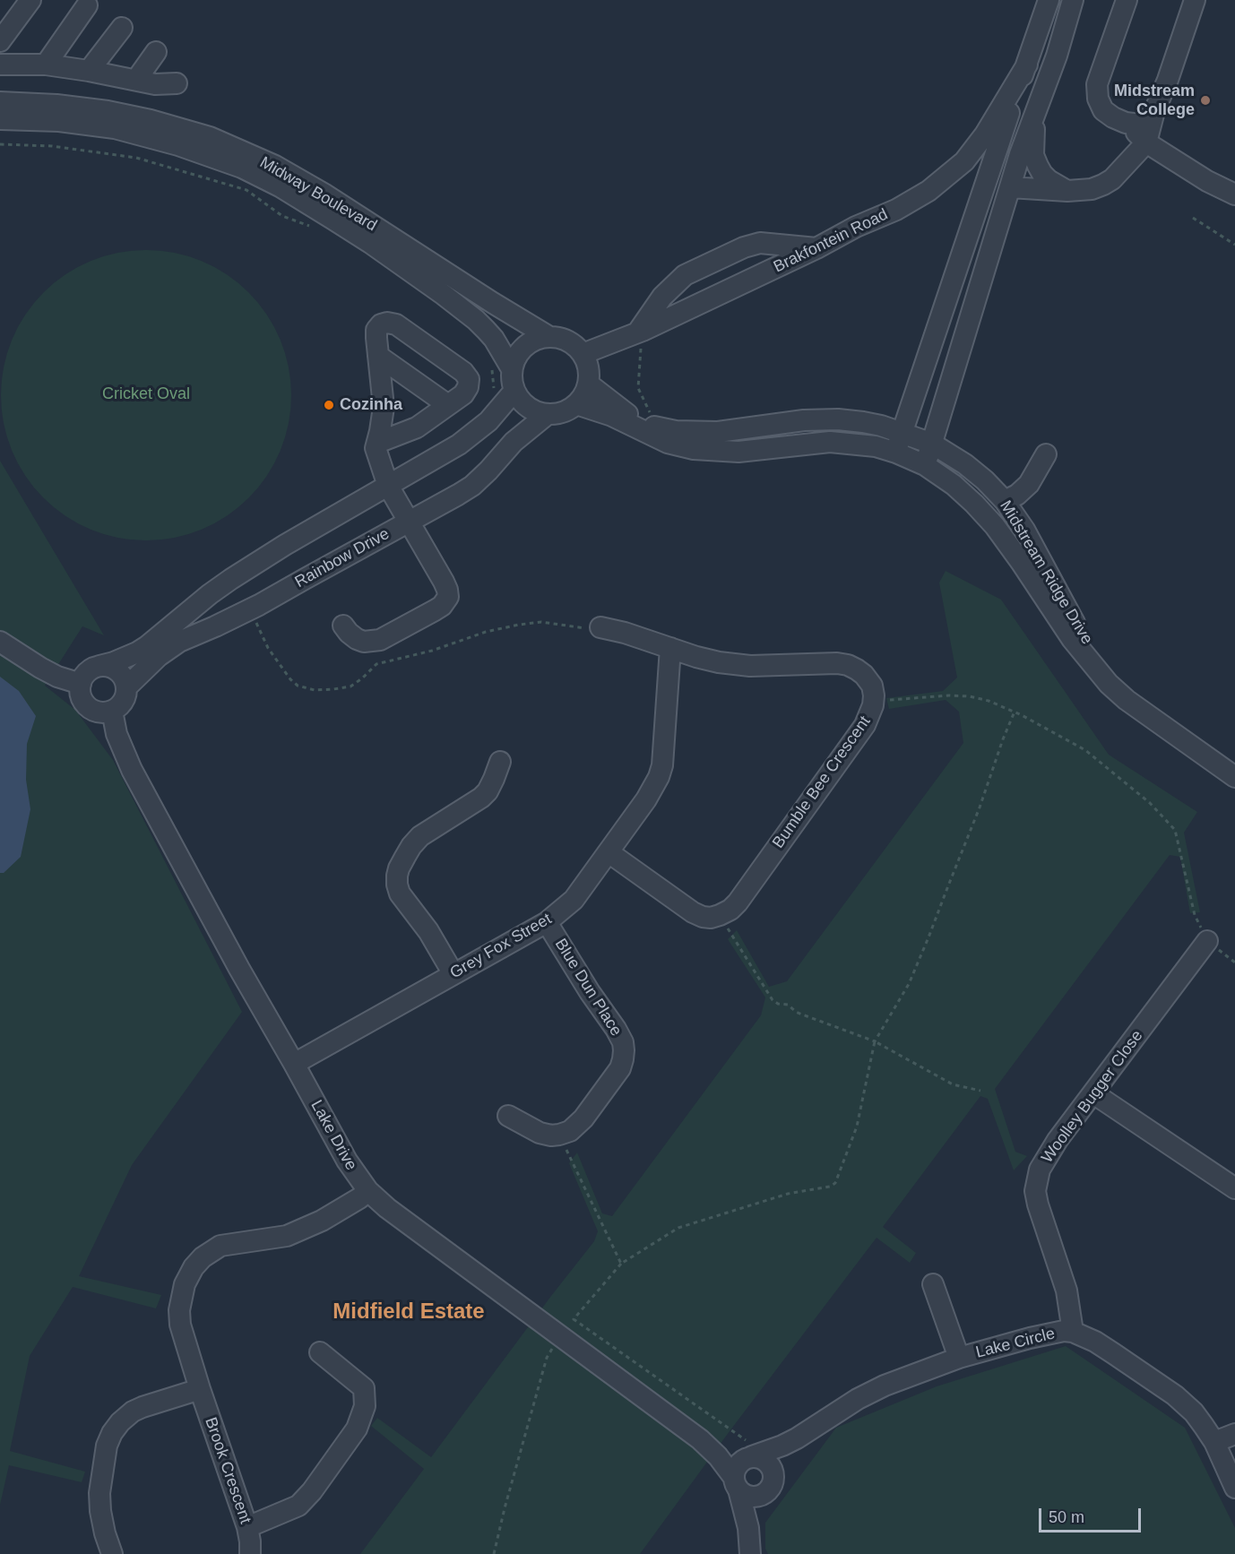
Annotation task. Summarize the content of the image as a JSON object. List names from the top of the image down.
{
  "streets": {
    "street": [
      "Midway Boulevard",
      "Brakfontein Road",
      "Rainbow Drive",
      "Midstream Ridge Drive",
      "Bumble Bee Crescent",
      "Grey Fox Street",
      "Blue Dun Place",
      "Woolley Bugger Close",
      "Lake Drive",
      "Lake Circle",
      "Brook Crescent"
    ]
  },
  "crossings": [
    ["Midway Boulevard", "Brakfontein Road"],
    ["Midway Boulevard", "Rainbow Drive"],
    ["Midway Boulevard", "Midstream Ridge Drive"],
    ["Brakfontein Road", "Rainbow Drive"],
    ["Brakfontein Road", "Midstream Ridge Drive"],
    ["Rainbow Drive", "Midstream Ridge Drive"],
    ["Rainbow Drive", "Lake Drive"],
    ["Bumble Bee Crescent", "Grey Fox Street"],
    ["Grey Fox Street", "Blue Dun Place"],
    ["Grey Fox Street", "Lake Drive"],
    ["Woolley Bugger Close", "Lake Circle"],
    ["Lake Drive", "Lake Circle"],
    ["Lake Drive", "Brook Crescent"]
  ],
  "districts": ["Midfield Estate"],
  "parks": ["Cricket Oval"],
  "places": ["Midstream College", "Cozinha"],
  "scale_bar": "50 m"
}
